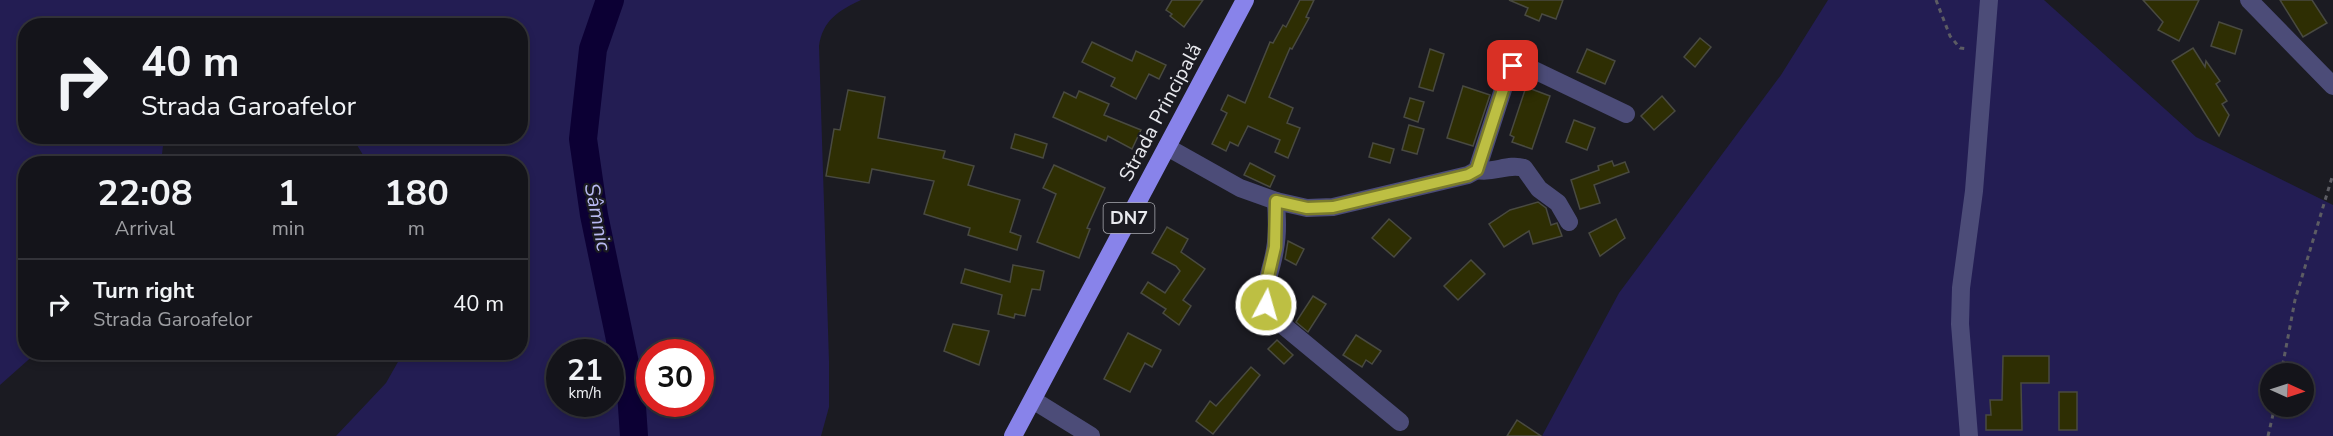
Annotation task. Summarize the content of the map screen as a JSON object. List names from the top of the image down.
{
  "streets": {
    "highway": ["Strada Principală", "DN7"]
  },
  "water": ["Sâmnic"],
  "north": "right",
  "page": {
    "turn": ["40 m", "Strada Garoafelor"],
    "eta": [
      "22:08",
      "Arrival",
      "1",
      "min",
      "180",
      "m"
    ],
    "list": [
      {
        "name": "Turn right",
        "note": "Strada Garoafelor",
        "value": "40 m"
      }
    ],
    "speed": "21 km/h",
    "limit": "30"
  }
}
